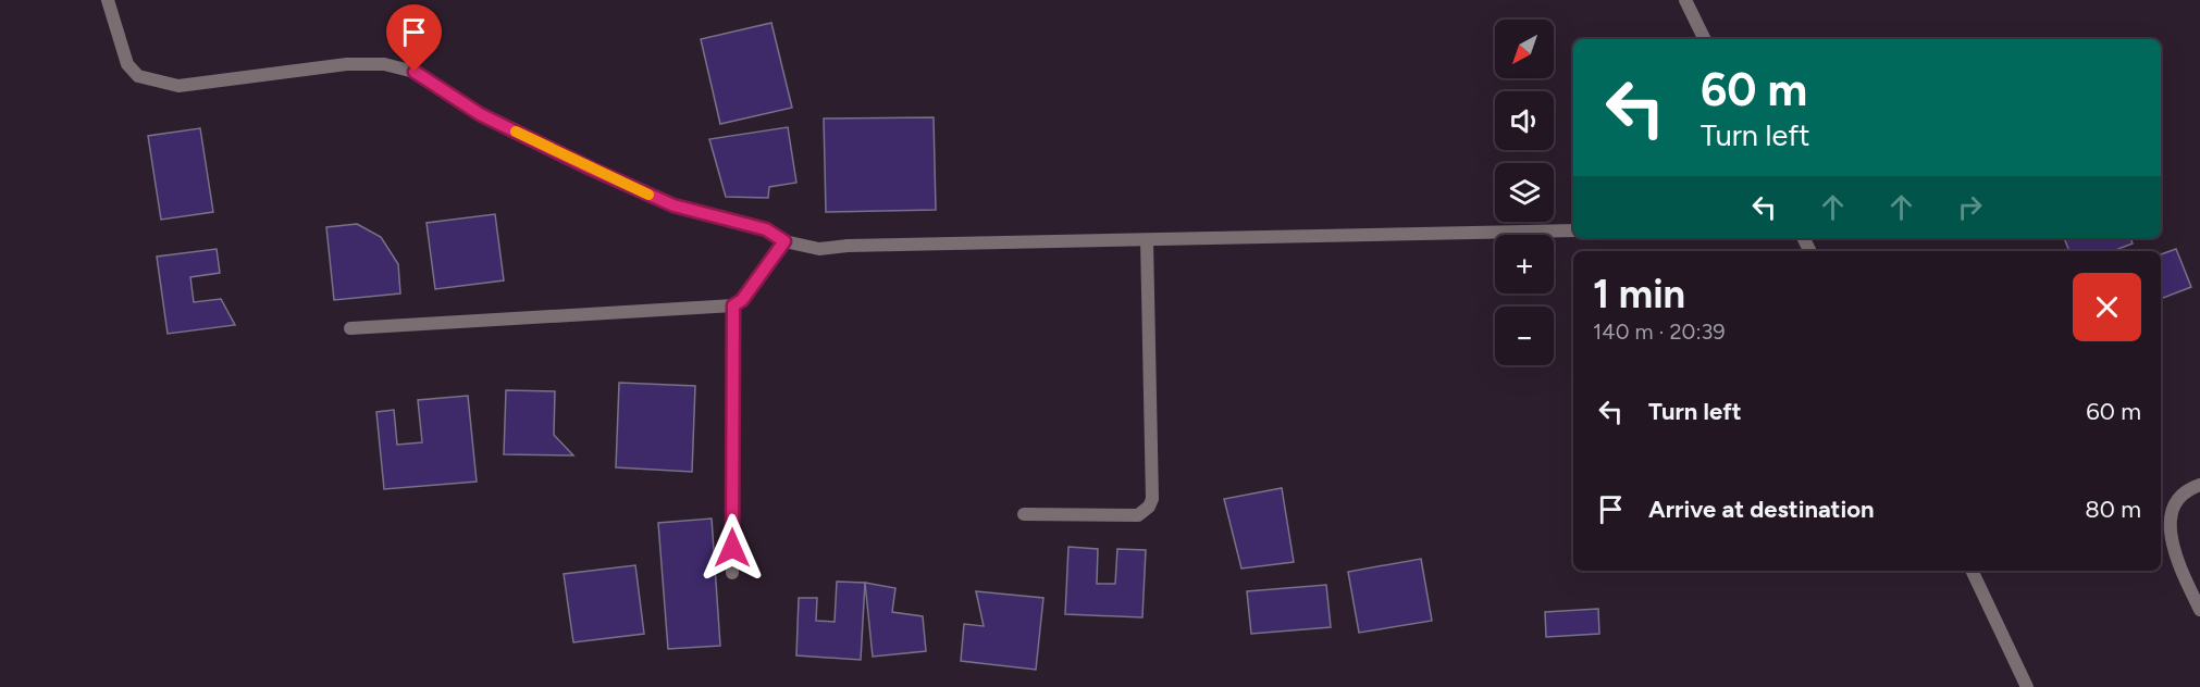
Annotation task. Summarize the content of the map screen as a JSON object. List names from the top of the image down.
{
  "north": "bottom left",
  "page": {
    "map_buttons": ["+", "−"],
    "turn": ["60 m", "Turn left"],
    "heading": ["1 min", "140 m · 20:39"],
    "list": [
      {
        "name": "Turn left",
        "value": "60 m"
      },
      {
        "name": "Arrive at destination",
        "value": "80 m"
      }
    ]
  }
}
